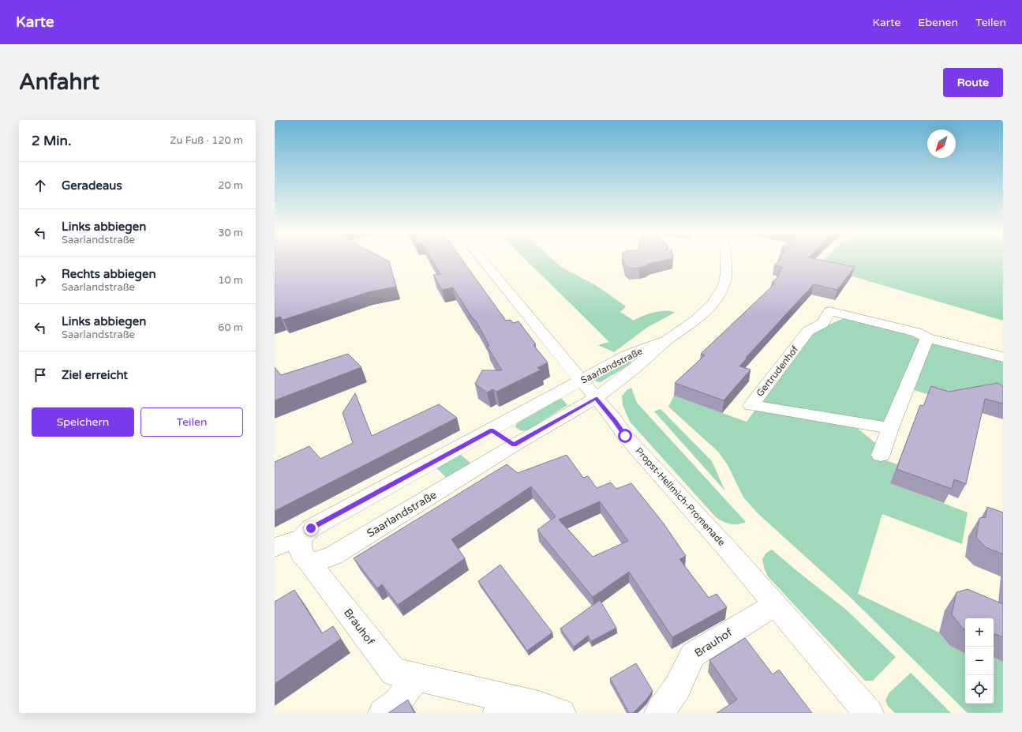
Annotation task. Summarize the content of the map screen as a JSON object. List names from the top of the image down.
{
  "streets": {
    "street": [
      "Saarlandstraße",
      "Gertrudenhof",
      "Propst-Hellmich-Promenade",
      "Brauhof"
    ]
  },
  "crossings": [
    ["Saarlandstraße", "Propst-Hellmich-Promenade"],
    ["Saarlandstraße", "Brauhof"],
    ["Propst-Hellmich-Promenade", "Brauhof"]
  ],
  "north": "bottom left",
  "page": {
    "header": "Karte",
    "nav": ["Karte", "Ebenen", "Teilen"],
    "buttons": [
      "Route",
      ["Speichern", "Teilen"]
    ],
    "title": "Anfahrt",
    "heading": ["2 Min.", "Zu Fuß · 120 m"],
    "list": [
      ["Geradeaus", "20 m"],
      ["Links abbiegen", "Saarlandstraße", "30 m"],
      ["Rechts abbiegen", "Saarlandstraße", "10 m"],
      ["Links abbiegen", "Saarlandstraße", "60 m"],
      "Ziel erreicht"
    ],
    "map_buttons": ["+", "−"]
  }
}
